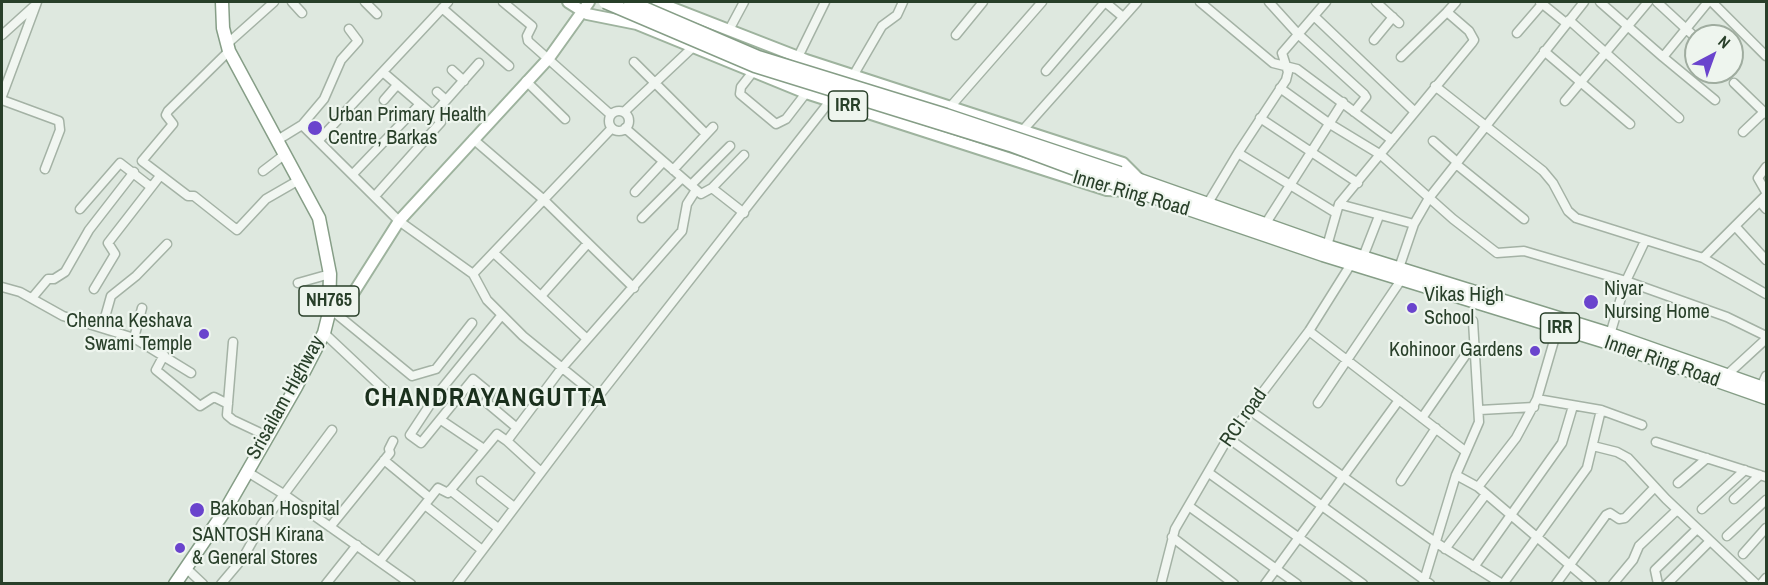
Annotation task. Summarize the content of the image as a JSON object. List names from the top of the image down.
{
  "streets": {
    "highway": [
      "IRR",
      "Inner Ring Road",
      "NH765",
      "Srisailam Highway"
    ],
    "street": ["RCI road"]
  },
  "crossings": [
    ["IRR", "Inner Ring Road"],
    ["Inner Ring Road", "RCI road"]
  ],
  "districts": ["CHANDRAYANGUTTA"],
  "places": [
    "Urban Primary Health Centre, Barkas",
    "Niyar Nursing Home",
    "Vikas High School",
    "Chenna Keshava Swami Temple",
    "Kohinoor Gardens",
    "Bakoban Hospital",
    "SANTOSH Kirana & General Stores"
  ],
  "north": "top right"
}
